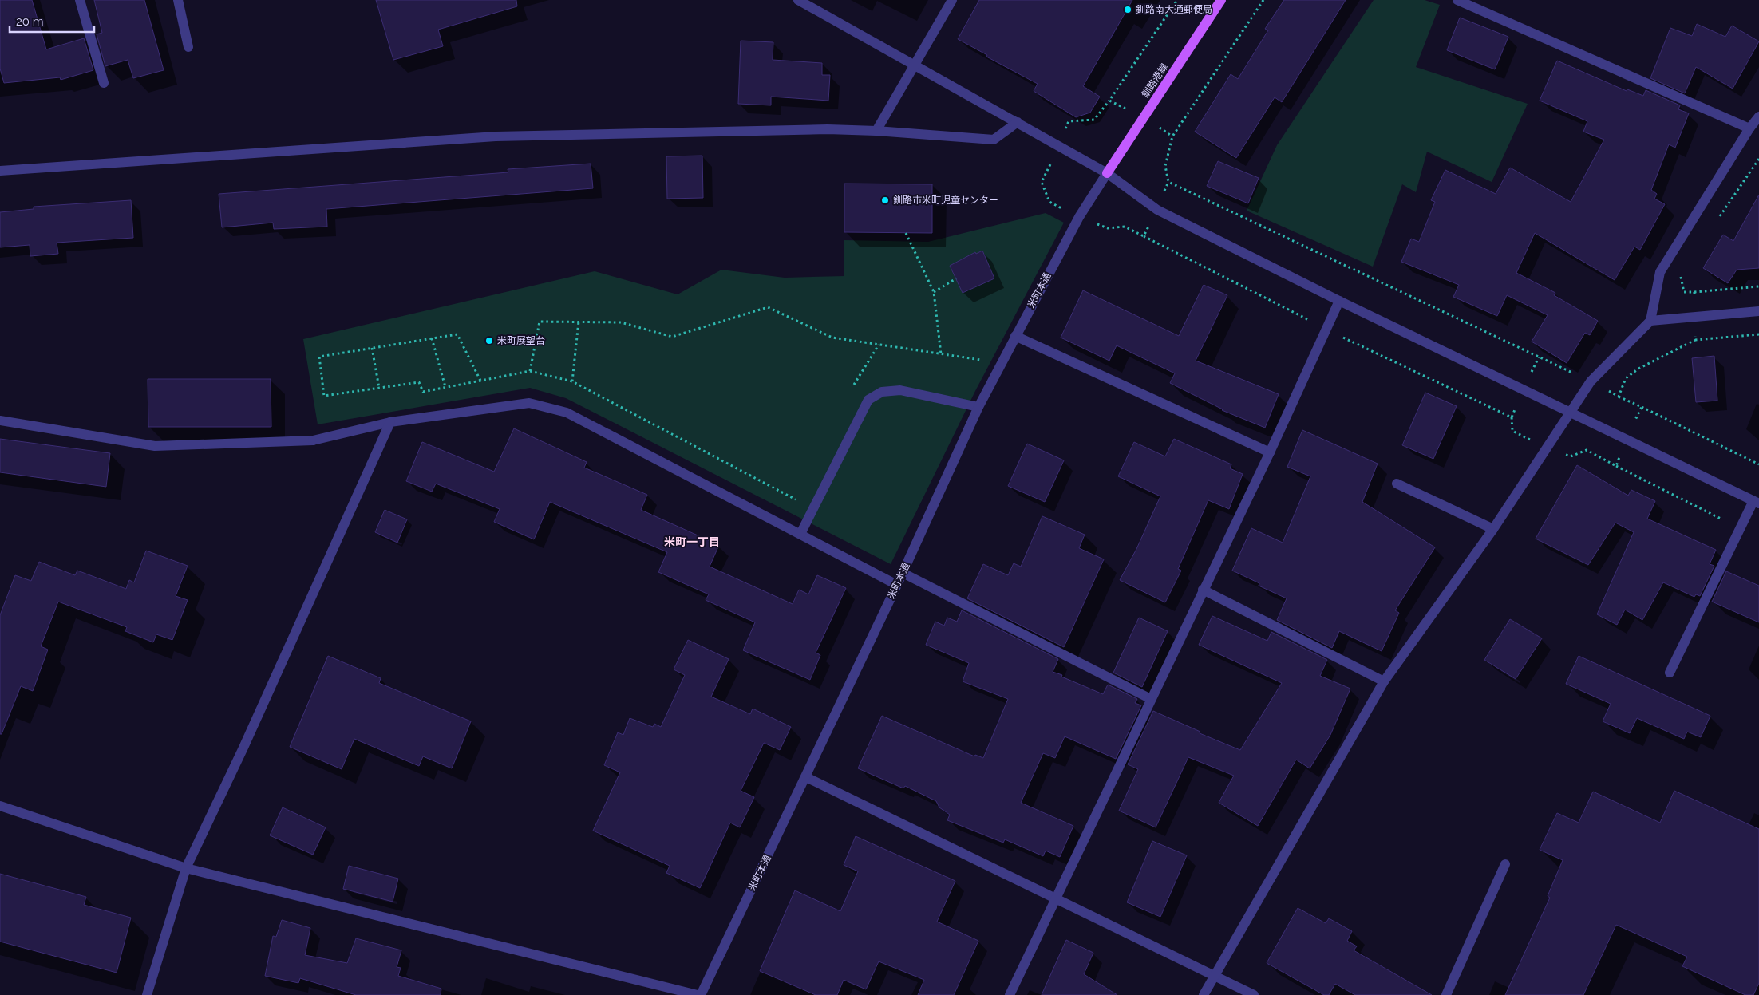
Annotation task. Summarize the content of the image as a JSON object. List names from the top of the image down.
{
  "streets": {
    "main road": ["釧路港線"],
    "street": ["米町本通"]
  },
  "crossings": [
    ["釧路港線", "米町本通"]
  ],
  "districts": ["米町一丁目"],
  "places": ["釧路南大通郵便局", "釧路市米町児童センター", "米町展望台"],
  "scale_bar": "20 m"
}
